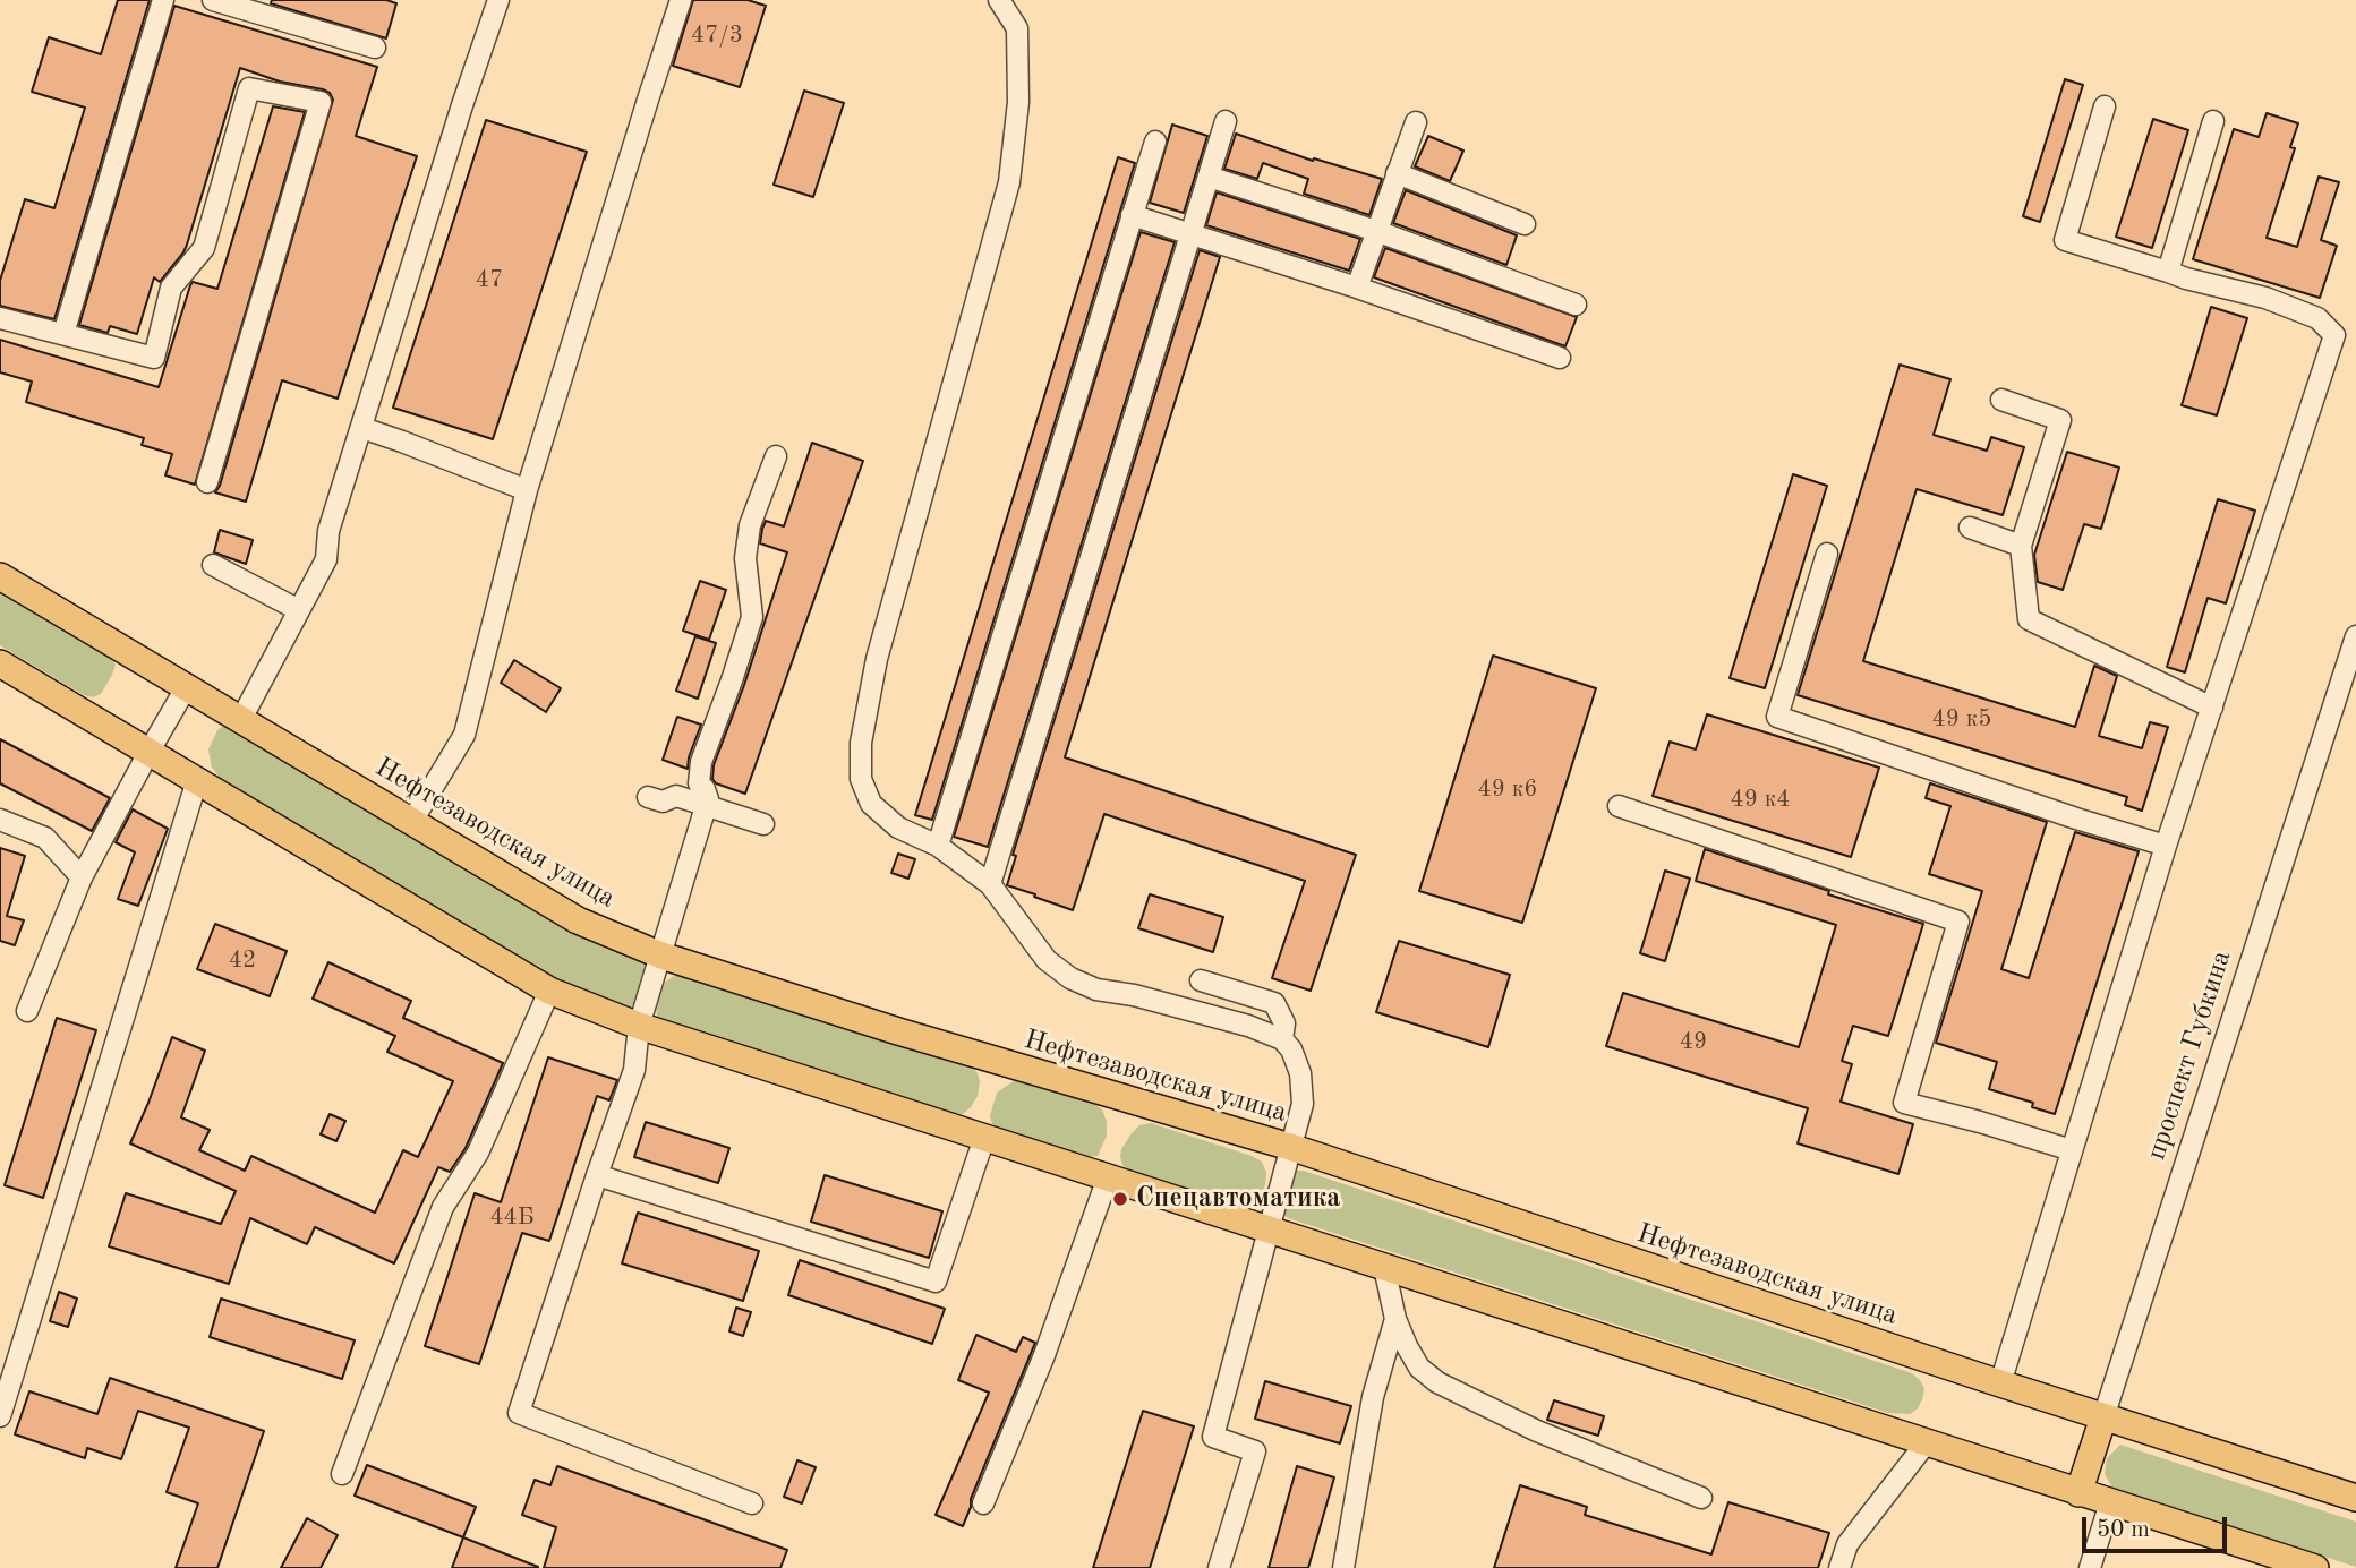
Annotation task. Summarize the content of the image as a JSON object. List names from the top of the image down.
{
  "streets": {
    "main road": ["Нефтезаводская улица", "проспект Губкина"]
  },
  "crossings": [
    ["Нефтезаводская улица", "проспект Губкина"]
  ],
  "places": ["Спецавтоматика"],
  "house_numbers": [
    "47/3",
    "47",
    "49 к5",
    "49 к6",
    "49 к4",
    "42",
    "49",
    "44Б"
  ],
  "scale_bar": "50 m"
}
